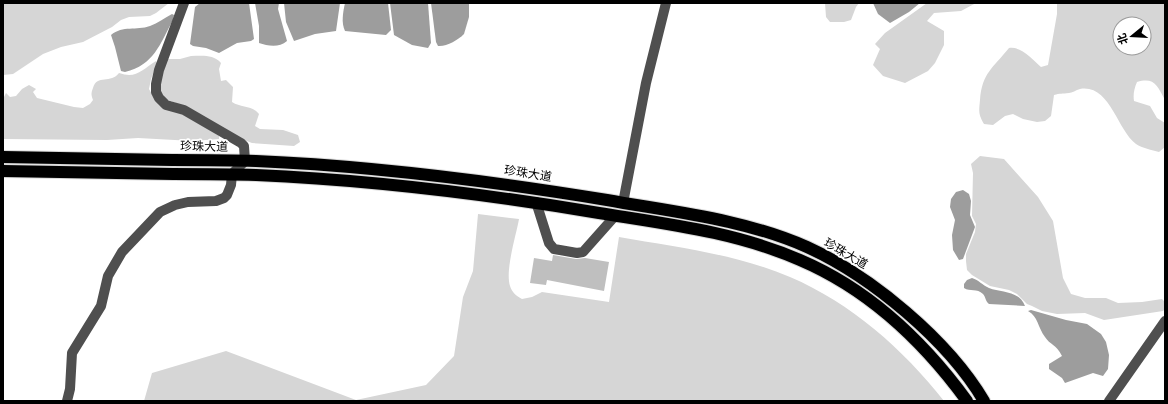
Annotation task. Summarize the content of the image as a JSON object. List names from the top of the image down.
{
  "streets": {
    "highway": ["珍珠大道"]
  },
  "north": "left"
}
